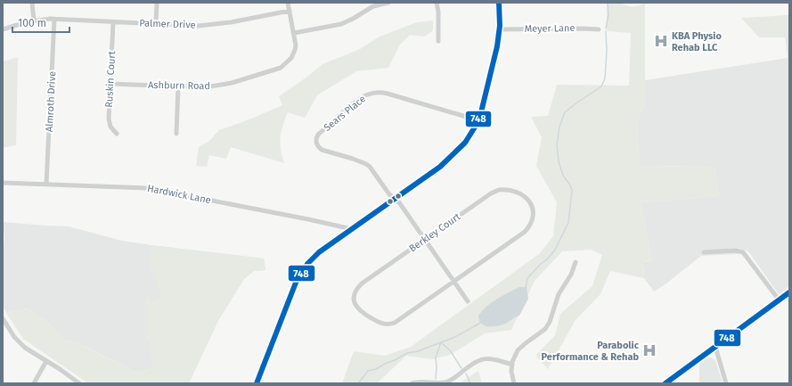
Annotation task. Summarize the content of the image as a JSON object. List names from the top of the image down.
{
  "streets": {
    "street": [
      "Palmer Drive",
      "Meyer Lane",
      "Ruskin Court",
      "Ashburn Road",
      "Almroth Drive",
      "Sears Place",
      "Hardwick Lane",
      "Berkley Court"
    ]
  },
  "crossings": [
    ["Palmer Drive", "Ruskin Court"],
    ["Palmer Drive", "Ashburn Road"],
    ["Palmer Drive", "Almroth Drive"],
    ["Ruskin Court", "Ashburn Road"],
    ["Almroth Drive", "Hardwick Lane"],
    ["Sears Place", "Berkley Court"]
  ],
  "places": {
    "hospital": ["KBA Physio Rehab LLC", "Parabolic Performance & Rehab"]
  },
  "lines": ["transit line 748"],
  "scale_bar": "100 m"
}
